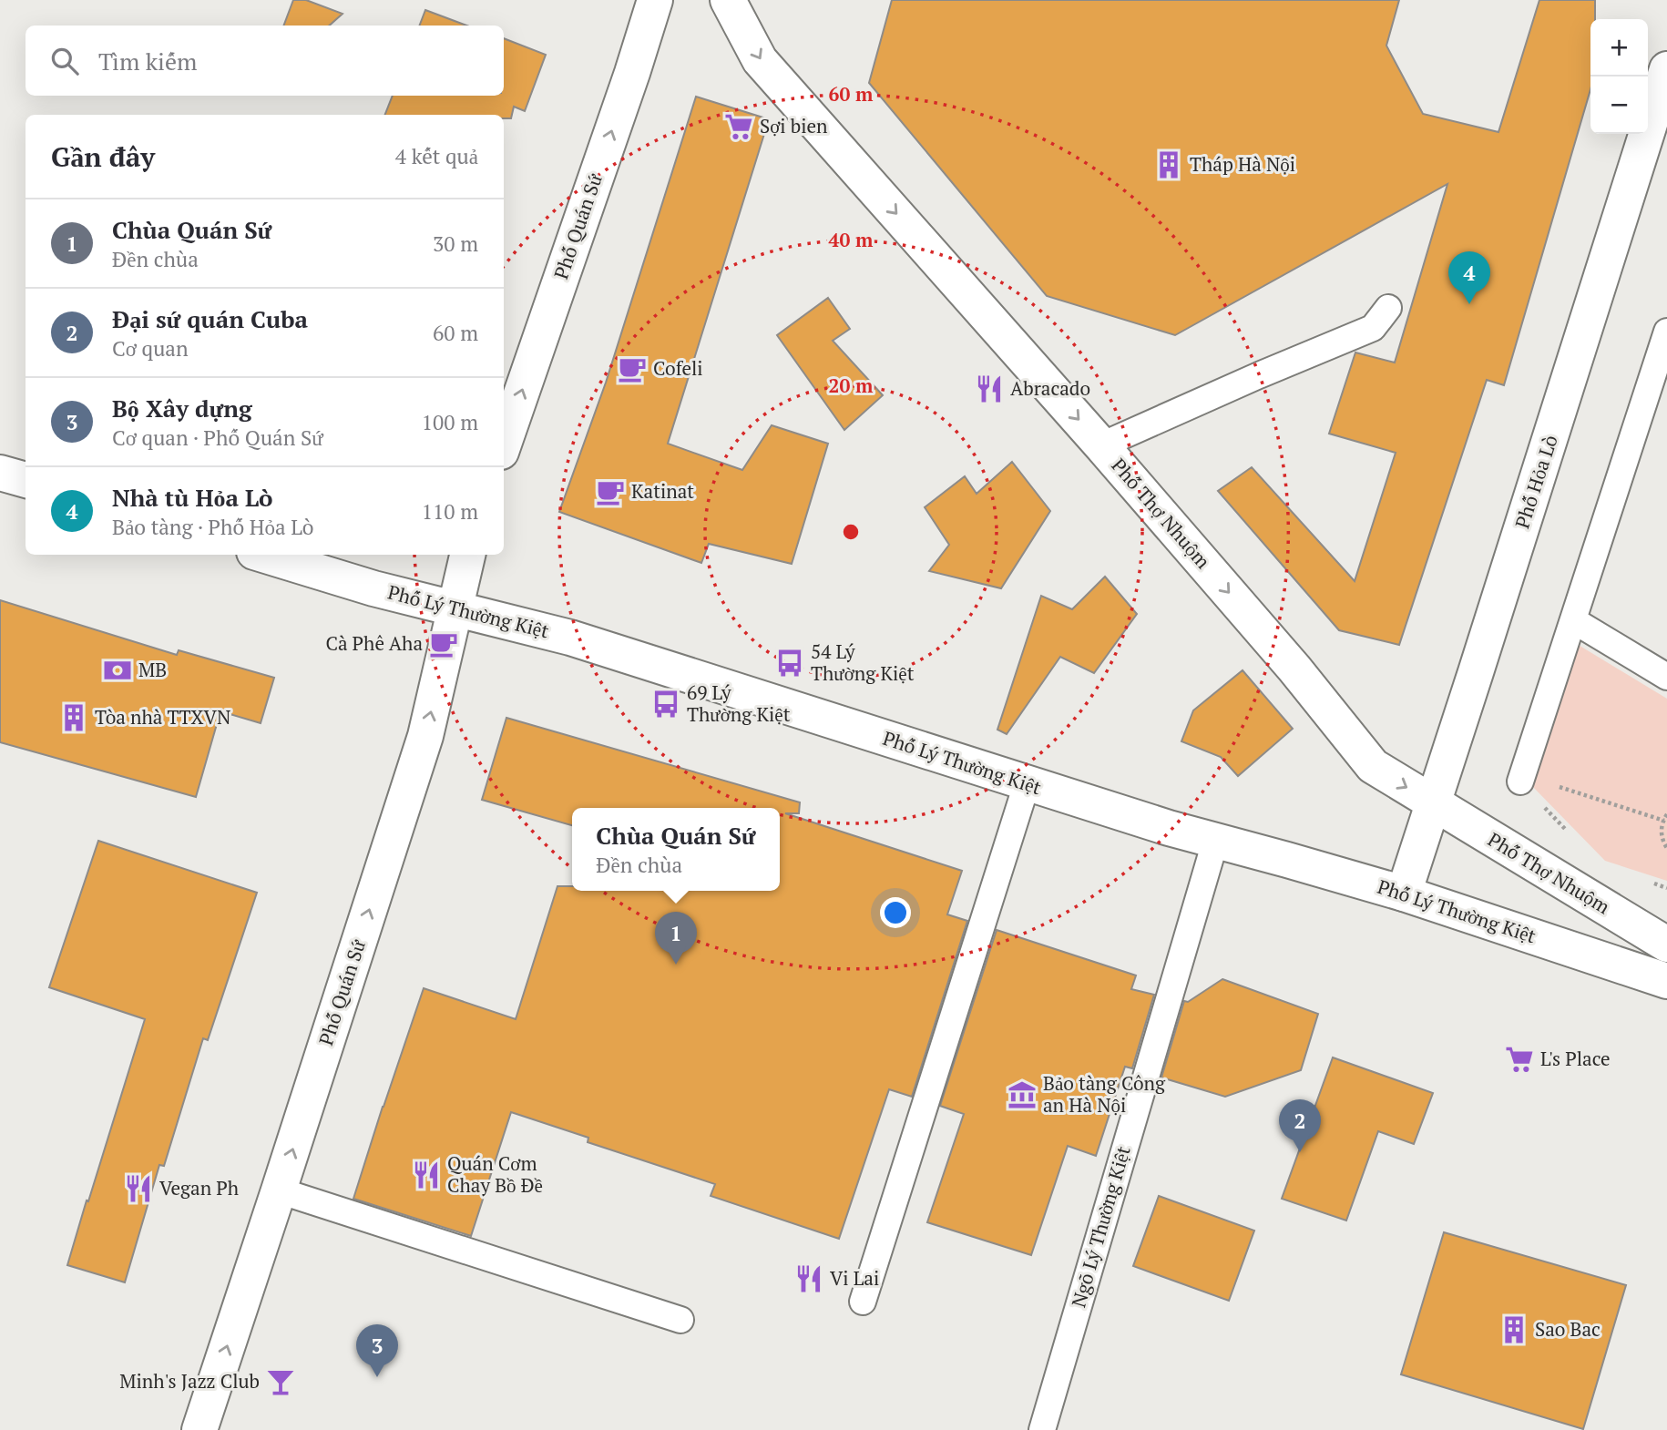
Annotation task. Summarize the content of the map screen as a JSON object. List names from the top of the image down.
{
  "streets": {
    "street": [
      "Phố Quán Sứ",
      "Phố Hỏa Lò",
      "Phố Thợ Nhuộm",
      "Phố Lý Thường Kiệt"
    ],
    "lane": ["Ngõ Lý Thường Kiệt"]
  },
  "crossings": [
    ["Phố Quán Sứ", "Phố Lý Thường Kiệt"],
    ["Phố Hỏa Lò", "Phố Thợ Nhuộm"],
    ["Phố Hỏa Lò", "Phố Lý Thường Kiệt"],
    ["Phố Lý Thường Kiệt", "Ngõ Lý Thường Kiệt"]
  ],
  "one_way": ["Phố Quán Sứ", "Phố Thợ Nhuộm"],
  "places": {
    "supermarket": ["Sợi bien", "L's Place"],
    "building": ["Tháp Hà Nội", "Tòa nhà TTXVN", "Sao Bac"],
    "cafe": ["Cofeli", "Katinat", "Cà Phê Aha"],
    "restaurant": [
      "Abracado",
      "Quán Cơm Chay Bồ Đề",
      "Vegan Ph",
      "Vi Lai"
    ],
    "bus stop": ["54 Lý Thường Kiệt", "69 Lý Thường Kiệt"],
    "bank": ["MB"],
    "museum": ["Bảo tàng Công an Hà Nội"],
    "bar": ["Minh's Jazz Club"]
  },
  "page": {
    "map_buttons": ["+", "−"],
    "search": "Tìm kiếm",
    "heading": ["Gần đây", "4 kết quả"],
    "list": [
      {
        "mark": "1",
        "name": "Chùa Quán Sứ",
        "note": "Đền chùa",
        "value": "30 m"
      },
      {
        "mark": "2",
        "name": "Đại sứ quán Cuba",
        "note": "Cơ quan",
        "value": "60 m"
      },
      {
        "mark": "3",
        "name": "Bộ Xây dựng",
        "note": "Cơ quan · Phố Quán Sứ",
        "value": "100 m"
      },
      {
        "mark": "4",
        "name": "Nhà tù Hỏa Lò",
        "note": "Bảo tàng · Phố Hỏa Lò",
        "value": "110 m"
      }
    ],
    "pins": [
      "4",
      "1",
      "2",
      "3"
    ],
    "popup": ["Chùa Quán Sứ", "Đền chùa"]
  },
  "rings": ["60 m", "40 m", "20 m"]
}
